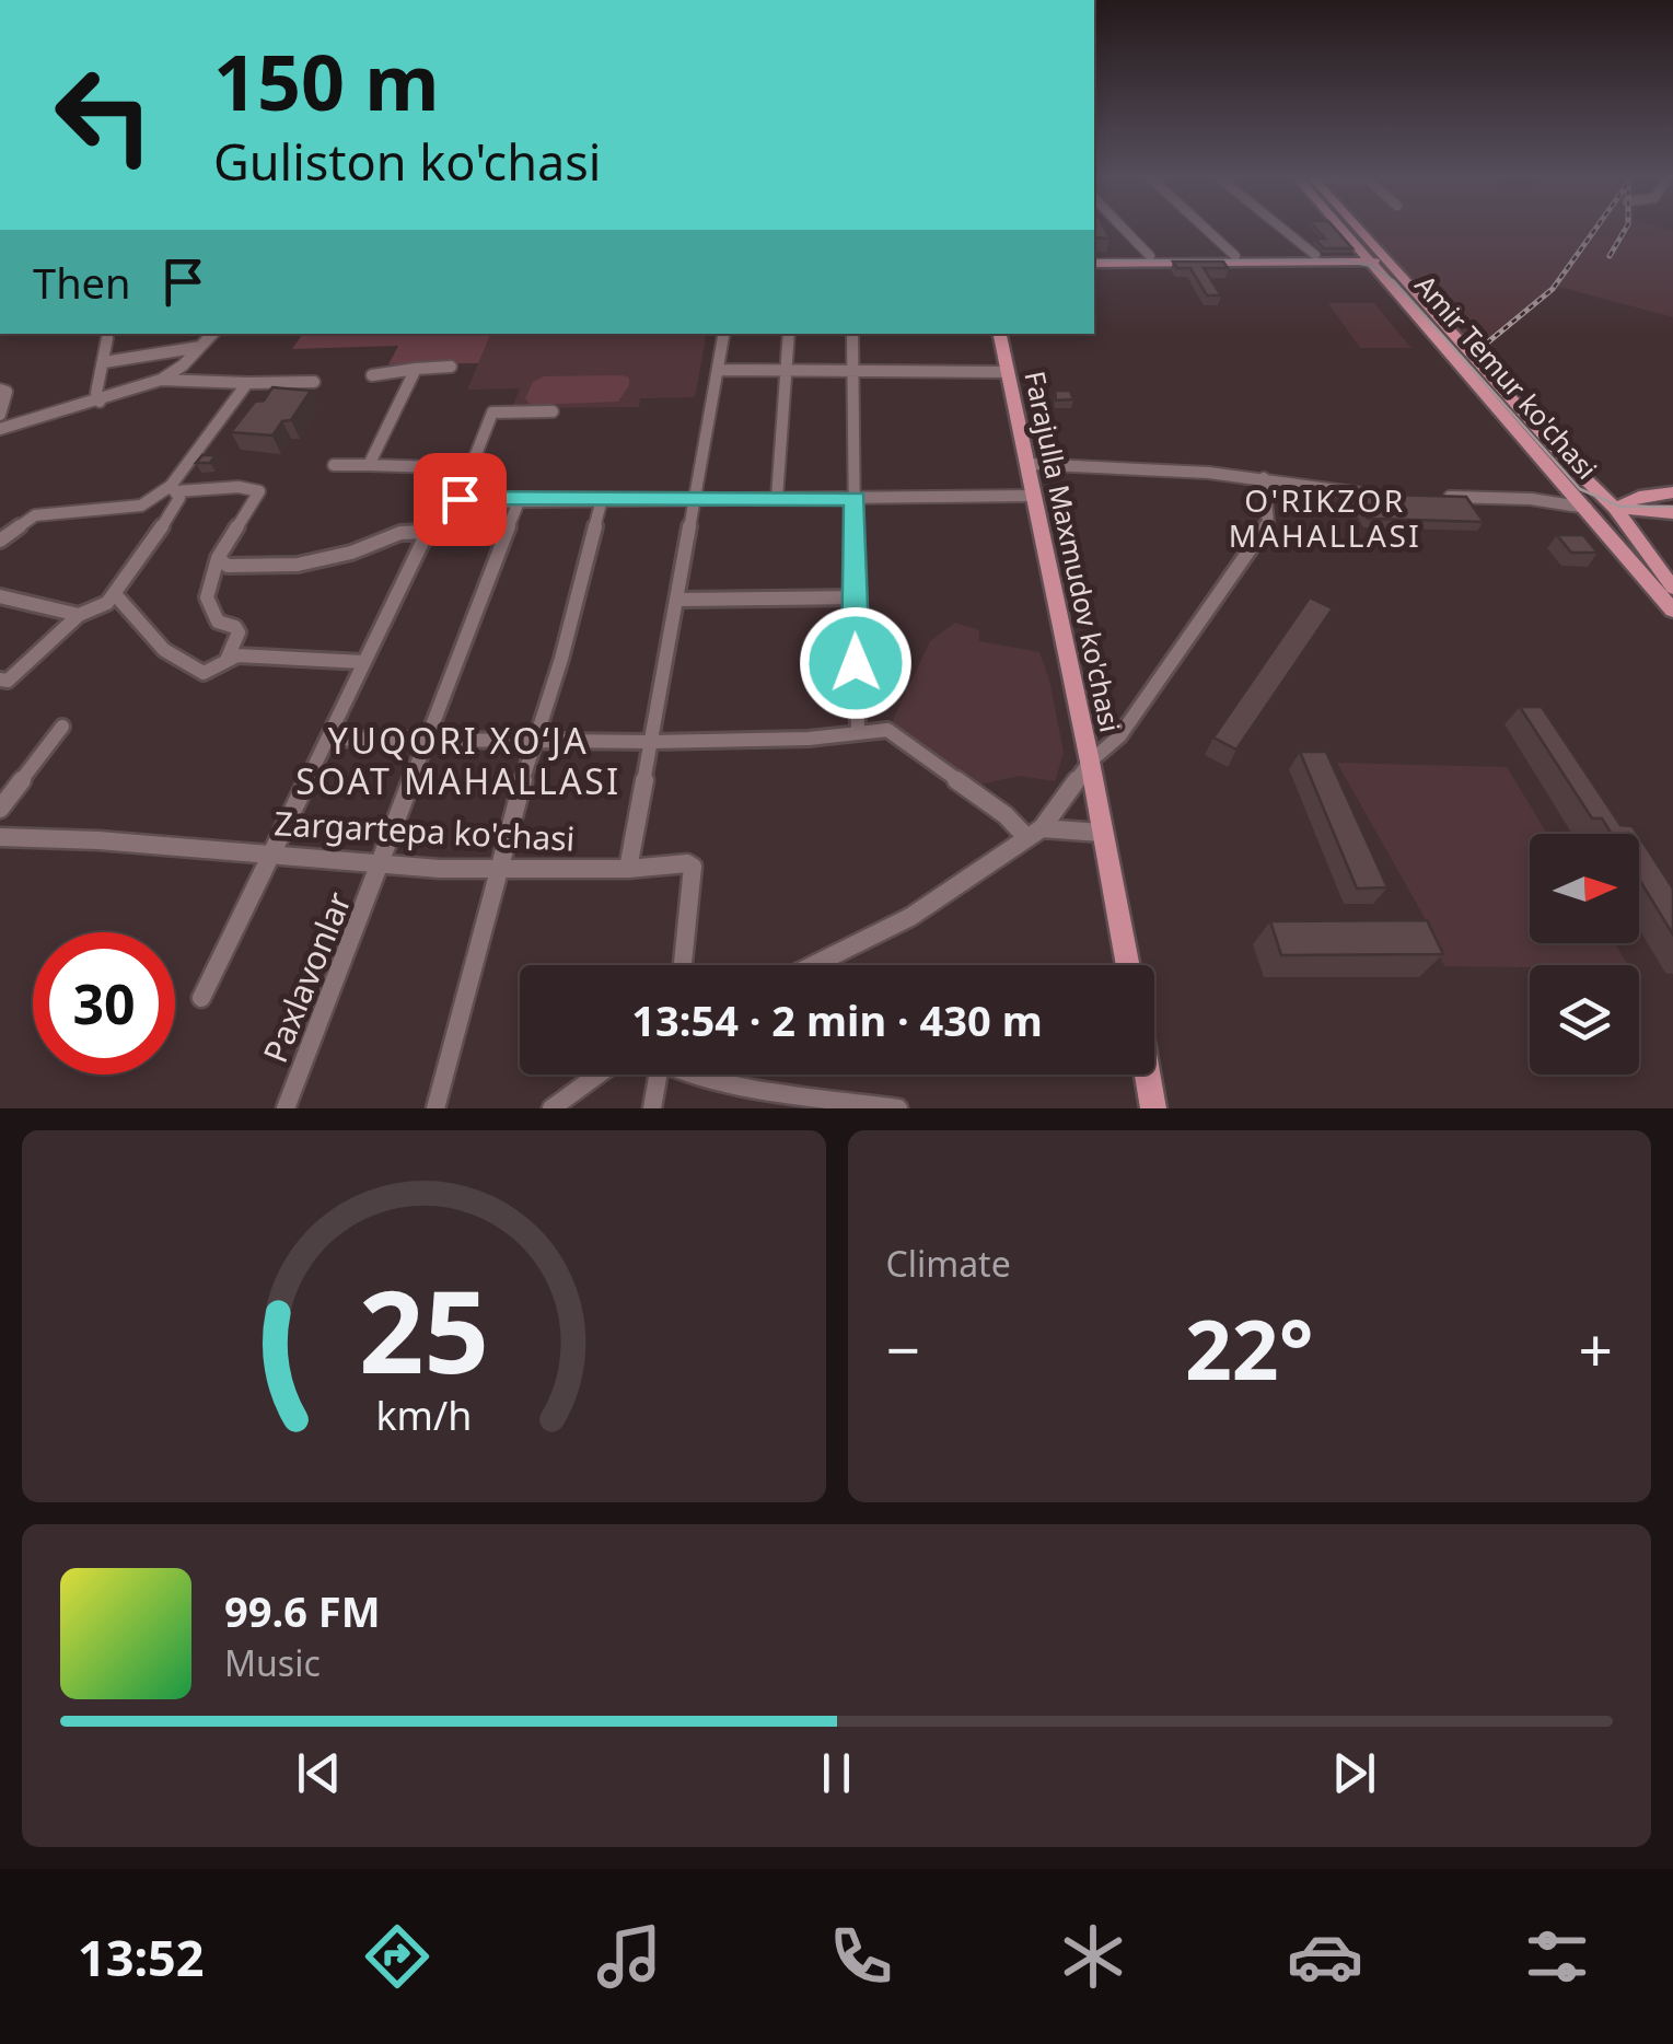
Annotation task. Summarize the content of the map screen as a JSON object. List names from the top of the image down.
{
  "streets": {
    "main road": ["Amir Temur ko'chasi", "Farajulla Maxmudov ko'chasi"],
    "street": ["Zargartepa ko'chasi", "Paxlavonlar"]
  },
  "crossings": [
    ["Zargartepa ko'chasi", "Paxlavonlar"]
  ],
  "districts": ["O'RIKZOR MAHALLASI", "YUQORI XO‘JA SOAT MAHALLASI"],
  "north": "right",
  "page": {
    "turn": ["150 m", "Guliston ko'chasi"],
    "then": "Then",
    "limit": "30",
    "trip": "13:54 · 2 min · 430 m",
    "tile": "Climate",
    "heat": ["−", "22°", "+"],
    "song": ["99.6 FM", "Music"],
    "tabs": "13:52",
    "gauge": ["25", "km/h"]
  }
}
